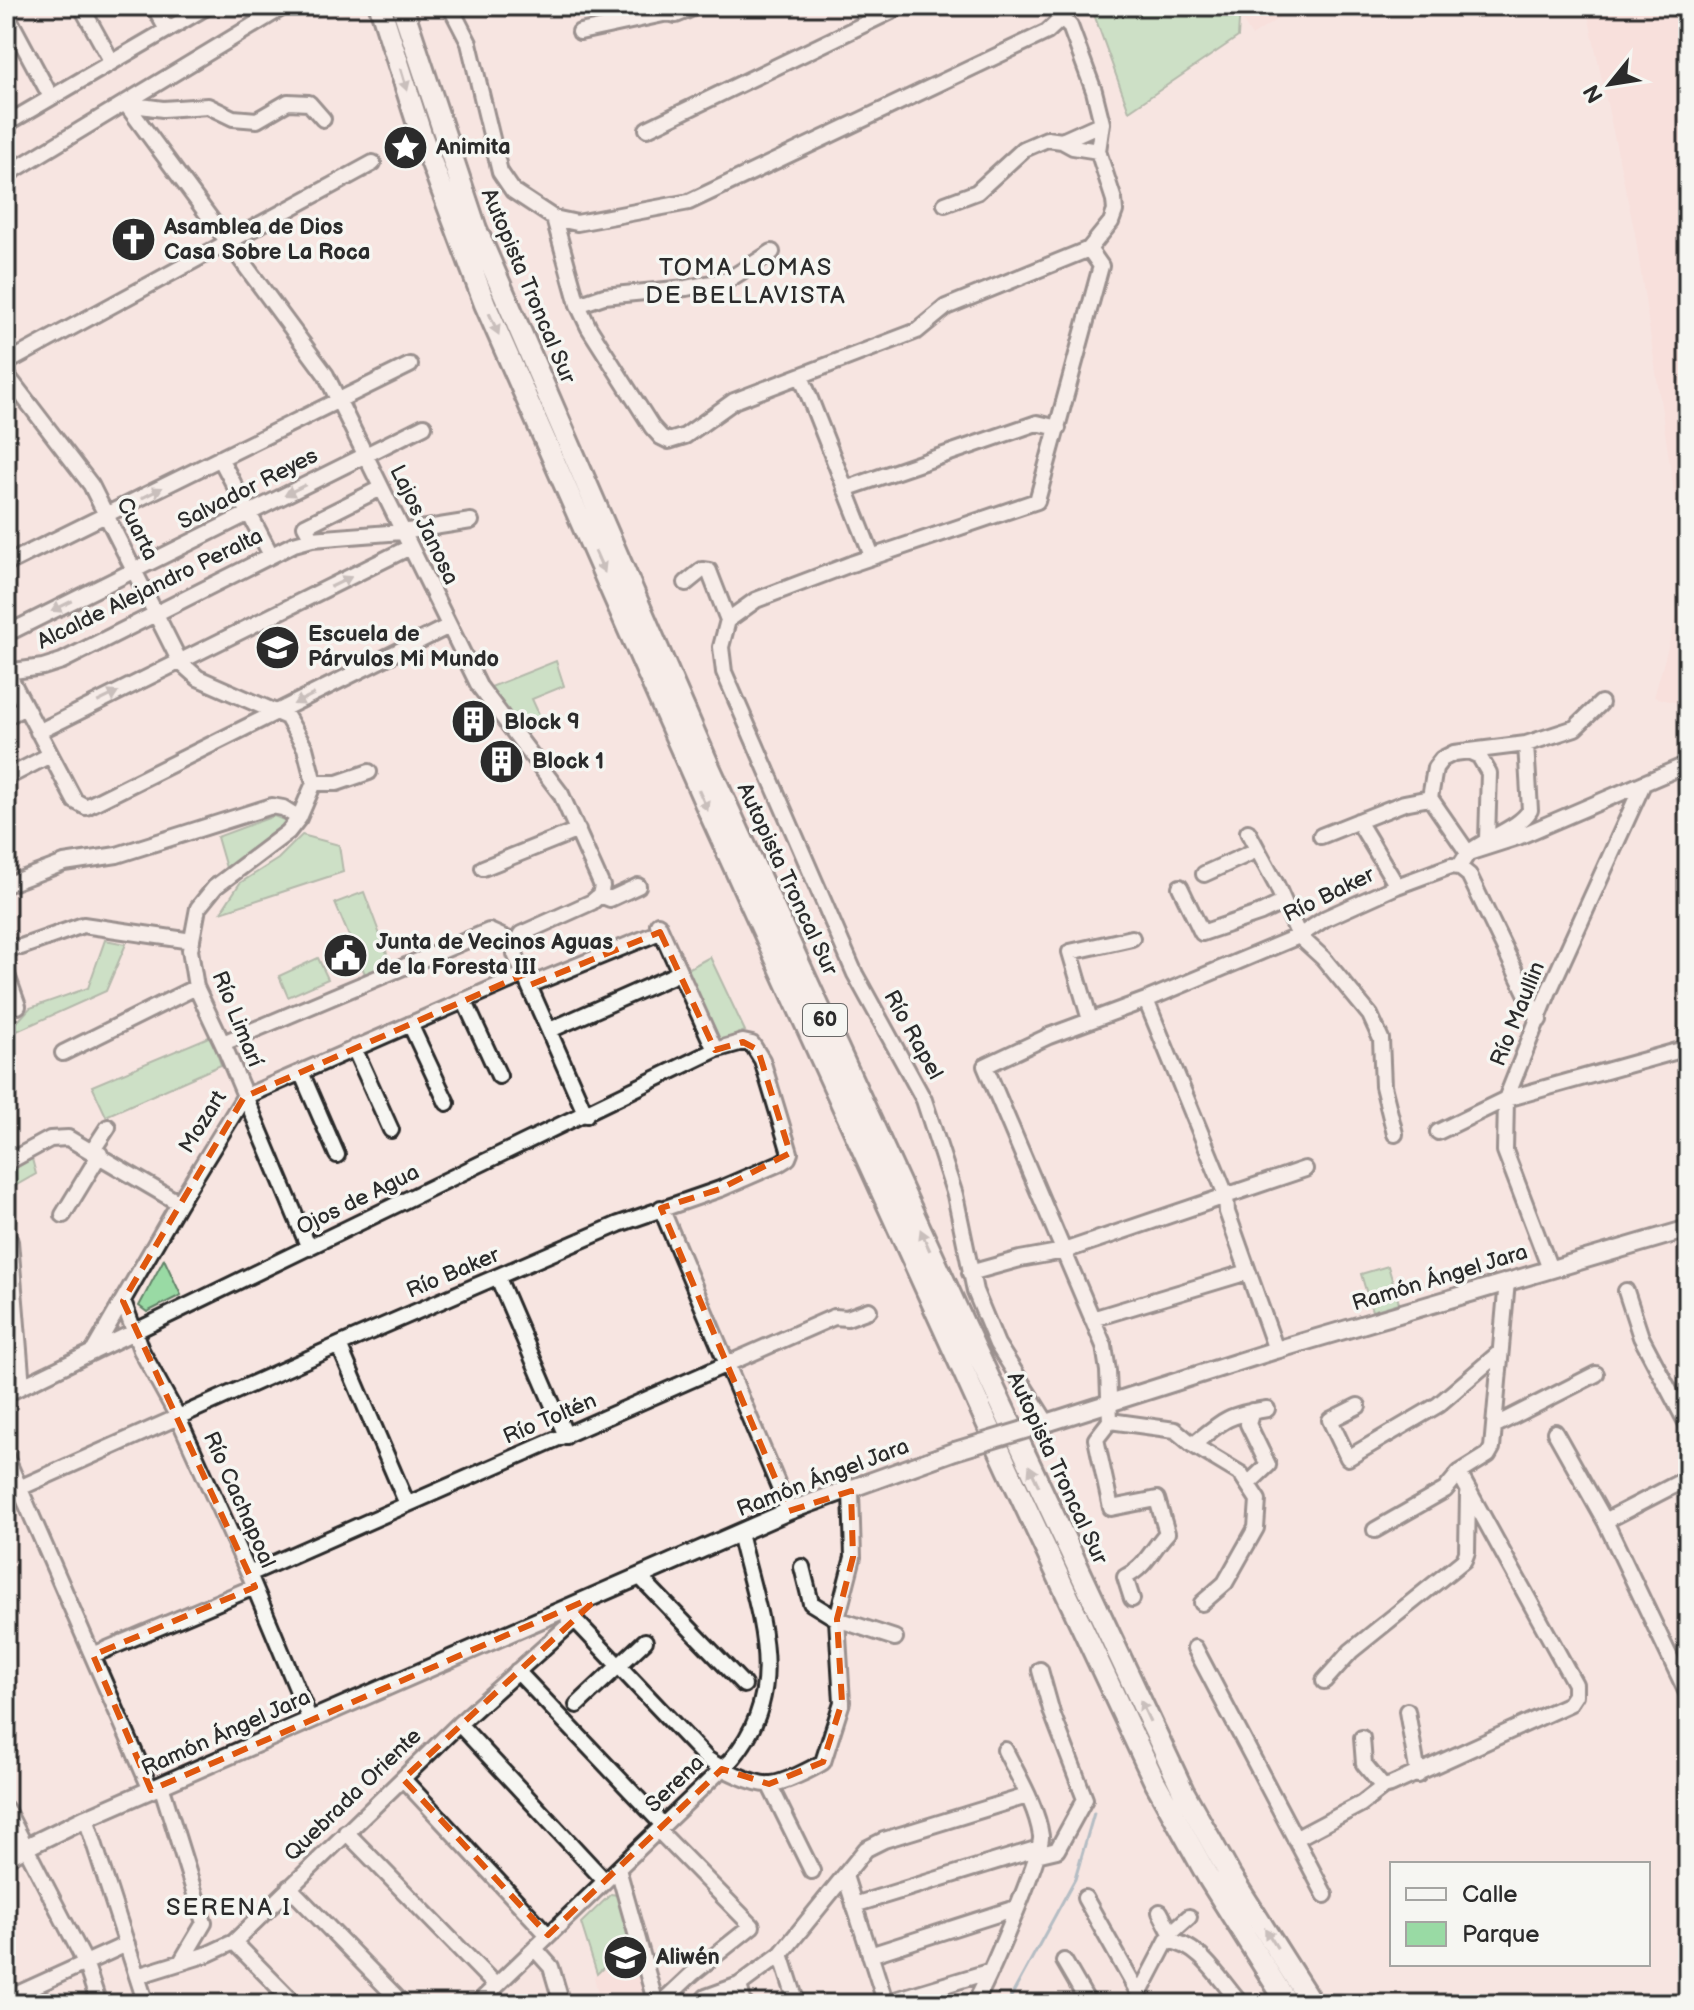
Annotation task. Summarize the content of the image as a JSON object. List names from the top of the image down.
{
  "streets": {
    "highway": ["Autopista Troncal Sur", "60"],
    "main road": ["Ramón Ángel Jara"],
    "street": [
      "Salvador Reyes",
      "Lajos Janosa",
      "Cuarta",
      "Alcalde Alejandro Peralta",
      "Río Baker",
      "Río Maullin",
      "Río Limarí",
      "Río Rapel",
      "Mozart",
      "Ojos de Agua",
      "Río Toltén",
      "Río Cachapoal",
      "Serena",
      "Quebrada Oriente"
    ]
  },
  "crossings": [
    ["Salvador Reyes", "Lajos Janosa"],
    ["Salvador Reyes", "Cuarta"],
    ["Lajos Janosa", "Alcalde Alejandro Peralta"],
    ["Cuarta", "Alcalde Alejandro Peralta"],
    ["Cuarta", "Río Limarí"],
    ["Río Baker", "Ojos de Agua"],
    ["Río Baker", "Río Cachapoal"],
    ["Río Maullin", "Ramón Ángel Jara"],
    ["Río Limarí", "Mozart"],
    ["Río Limarí", "Ojos de Agua"],
    ["Río Rapel", "Ramón Ángel Jara"],
    ["Mozart", "Ojos de Agua"],
    ["Mozart", "Río Cachapoal"],
    ["Ojos de Agua", "Río Cachapoal"],
    ["Ramón Ángel Jara", "Río Cachapoal"],
    ["Ramón Ángel Jara", "Serena"],
    ["Ramón Ángel Jara", "Quebrada Oriente"],
    ["Río Toltén", "Río Cachapoal"]
  ],
  "districts": ["TOMA LOMAS DE BELLAVISTA", "SERENA I"],
  "places": {
    "place": ["Animita"],
    "church": ["Asamblea de Dios Casa Sobre La Roca"],
    "school or university": ["Escuela de Párvulos Mi Mundo", "Aliwén"],
    "building": ["Block 9", "Block 1"],
    "public building": ["Junta de Vecinos Aguas de la Foresta III"]
  },
  "legend": ["Calle", "Parque"],
  "north": "bottom left"
}
